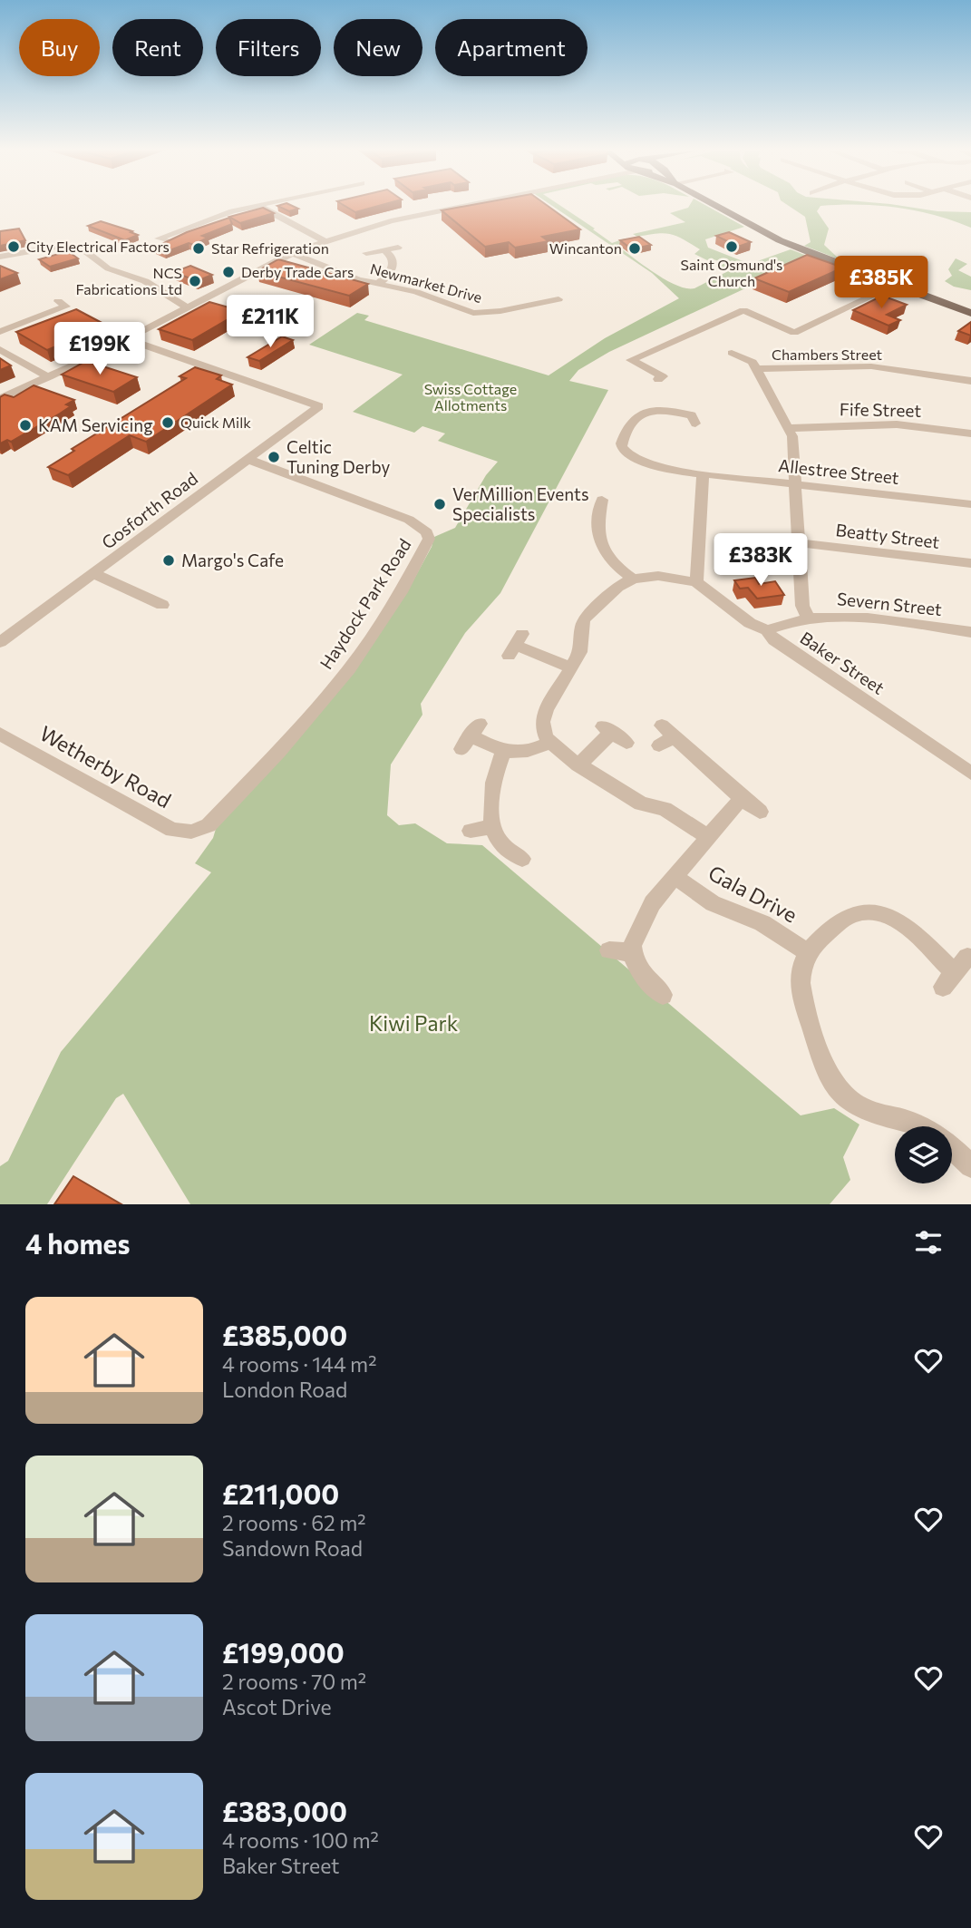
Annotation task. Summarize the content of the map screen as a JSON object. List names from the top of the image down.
{
  "streets": {
    "street": [
      "Newmarket Drive",
      "Chambers Street",
      "Fife Street",
      "Allestree Street",
      "Gosforth Road",
      "Beatty Street",
      "Haydock Park Road",
      "Severn Street",
      "Baker Street",
      "Wetherby Road",
      "Gala Drive"
    ]
  },
  "crossings": [
    ["Gosforth Road", "Haydock Park Road"],
    ["Haydock Park Road", "Wetherby Road"],
    ["Severn Street", "Baker Street"]
  ],
  "parks": ["Swiss Cottage Allotments", "Kiwi Park"],
  "places": [
    "City Electrical Factors",
    "Saint Osmund's Church",
    "Star Refrigeration",
    "Wincanton",
    "Derby Trade Cars",
    "NCS Fabrications Ltd",
    "Quick Milk",
    "KAM Servicing",
    "Celtic Tuning Derby",
    "VerMillion Events Specialists",
    "Margo's Cafe"
  ],
  "page": {
    "chip": [
      "Buy",
      "Rent",
      "Filters",
      "New",
      "Apartment"
    ],
    "price": [
      "£385K",
      "£211K",
      "£199K",
      "£383K"
    ],
    "heading": "4 homes",
    "list": [
      {
        "name": "£385,000",
        "note": "4 rooms · 144 m² · London Road"
      },
      {
        "name": "£211,000",
        "note": "2 rooms · 62 m² · Sandown Road"
      },
      {
        "name": "£199,000",
        "note": "2 rooms · 70 m² · Ascot Drive"
      },
      {
        "name": "£383,000",
        "note": "4 rooms · 100 m² · Baker Street"
      }
    ]
  }
}
